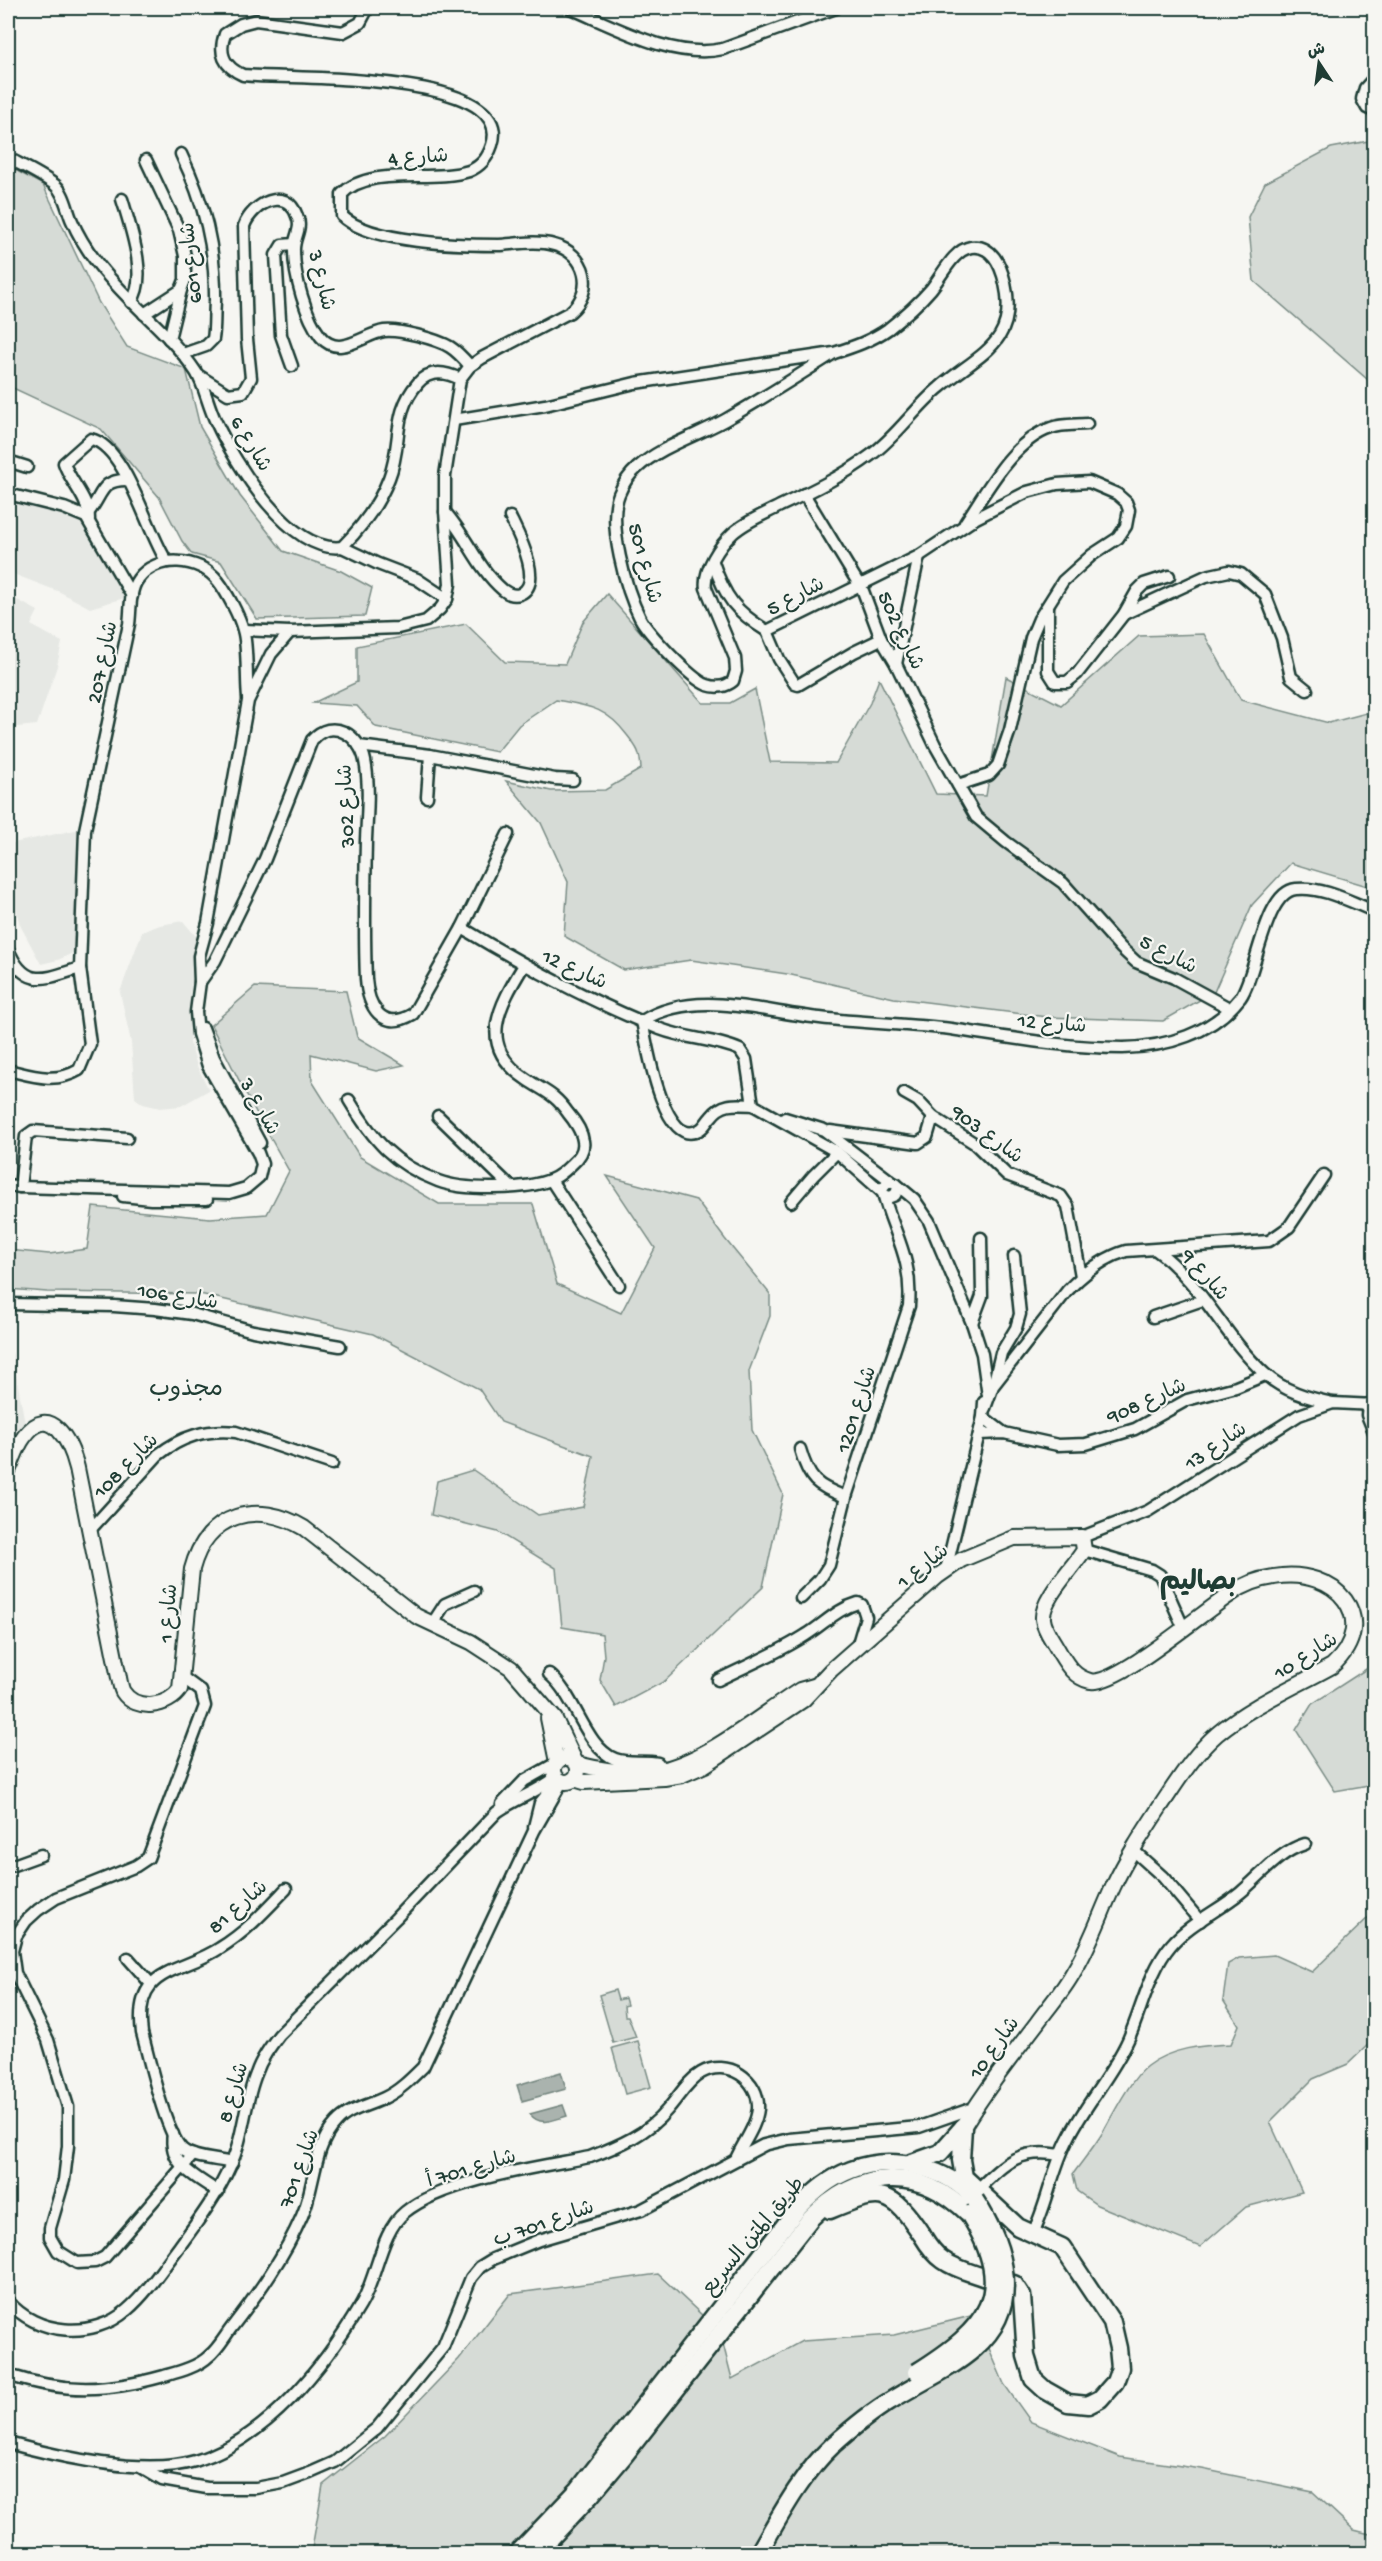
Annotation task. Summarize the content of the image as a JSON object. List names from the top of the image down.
{
  "streets": {
    "highway": ["طريق المتن السريع"],
    "main road": ["شارع 1", "شارع 10"],
    "street": [
      "شارع 4",
      "شارع 601",
      "شارع 3",
      "شارع 6",
      "شارع 501",
      "شارع 5",
      "شارع 502",
      "شارع 207",
      "شارع 302",
      "شارع 12",
      "شارع 903",
      "شارع 9",
      "شارع 106",
      "شارع 908",
      "شارع 1201",
      "شارع 13",
      "شارع 108",
      "شارع 81",
      "شارع 8",
      "شارع 701 أ",
      "شارع 701",
      "شارع 701 ب"
    ]
  },
  "crossings": [
    ["شارع 4", "شارع 3"],
    ["شارع 601", "شارع 6"],
    ["شارع 3", "شارع 6"],
    ["شارع 3", "شارع 302"],
    ["شارع 501", "شارع 5"],
    ["شارع 5", "شارع 502"],
    ["شارع 5", "شارع 12"],
    ["شارع 302", "شارع 12"],
    ["شارع 903", "شارع 9"],
    ["شارع 9", "شارع 908"],
    ["شارع 9", "شارع 13"],
    ["شارع 13", "شارع 1"],
    ["شارع 13", "شارع 10"],
    ["شارع 108", "شارع 1"],
    ["شارع 1", "شارع 10"],
    ["شارع 1", "شارع 8"],
    ["شارع 1", "شارع 701"],
    ["شارع 10", "شارع 701 ب"],
    ["شارع 8", "شارع 701"],
    ["شارع 701 أ", "شارع 701 ب"]
  ],
  "districts": ["مجذوب", "بصاليم"],
  "north": "top"
}
